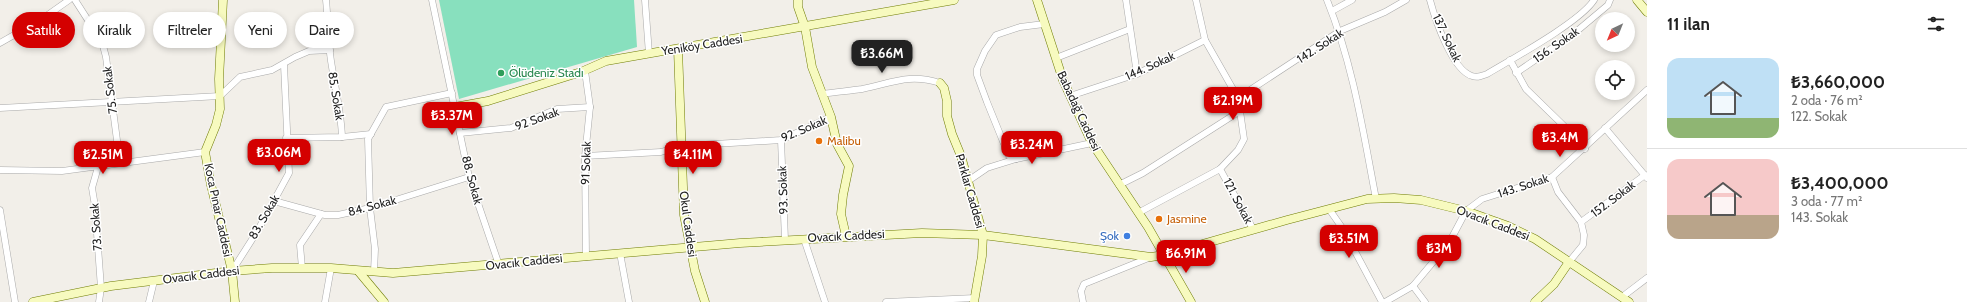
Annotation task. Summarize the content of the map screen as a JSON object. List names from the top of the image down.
{
  "streets": {
    "main road": [
      "Yeniköy Caddesi",
      "Babadağ Caddesi",
      "Parklar Caddesi",
      "Koca Pınar Caddesi",
      "Ovacık Caddesi",
      "Okul Caddesi"
    ],
    "street": [
      "137. Sokak",
      "156. Sokak",
      "142. Sokak",
      "144. Sokak",
      "75. Sokak",
      "85. Sokak",
      "92 Sokak",
      "92. Sokak",
      "91 Sokak",
      "88. Sokak",
      "143. Sokak",
      "93. Sokak",
      "152. Sokak",
      "121. Sokak",
      "84. Sokak",
      "83. Sokak",
      "73. Sokak"
    ]
  },
  "crossings": [
    ["Yeniköy Caddesi", "91 Sokak"],
    ["Yeniköy Caddesi", "88. Sokak"],
    ["Yeniköy Caddesi", "Okul Caddesi"],
    ["142. Sokak", "121. Sokak"],
    ["144. Sokak", "Babadağ Caddesi"],
    ["144. Sokak", "121. Sokak"],
    ["85. Sokak", "83. Sokak"],
    ["Babadağ Caddesi", "Ovacık Caddesi"],
    ["92 Sokak", "91 Sokak"],
    ["92 Sokak", "88. Sokak"],
    ["92. Sokak", "91 Sokak"],
    ["92. Sokak", "93. Sokak"],
    ["92. Sokak", "Okul Caddesi"],
    ["91 Sokak", "Ovacık Caddesi"],
    ["88. Sokak", "84. Sokak"],
    ["88. Sokak", "Ovacık Caddesi"],
    ["143. Sokak", "Ovacık Caddesi"],
    ["93. Sokak", "Ovacık Caddesi"],
    ["Parklar Caddesi", "Ovacık Caddesi"],
    ["121. Sokak", "Ovacık Caddesi"],
    ["84. Sokak", "83. Sokak"],
    ["Koca Pınar Caddesi", "83. Sokak"],
    ["Koca Pınar Caddesi", "Ovacık Caddesi"],
    ["83. Sokak", "Ovacık Caddesi"],
    ["Ovacık Caddesi", "Okul Caddesi"],
    ["Ovacık Caddesi", "73. Sokak"]
  ],
  "places": [
    "Ölüdeniz Stadı",
    "Malibu",
    "Jasmine",
    "Şok"
  ],
  "north": "bottom left",
  "page": {
    "heading": "11 ilan",
    "chip": [
      "Satılık",
      "Kiralık",
      "Filtreler",
      "Yeni",
      "Daire"
    ],
    "price": [
      "₺3.66M",
      "₺2.19M",
      "₺3.37M",
      "₺3.4M",
      "₺3.24M",
      "₺3.06M",
      "₺2.51M",
      "₺4.11M",
      "₺3.51M",
      "₺3M",
      "₺6.91M"
    ],
    "list": [
      {
        "name": "₺3,660,000",
        "note": "2 oda · 76 m² · 122. Sokak"
      },
      {
        "name": "₺3,400,000",
        "note": "3 oda · 77 m² · 143. Sokak"
      }
    ]
  }
}
